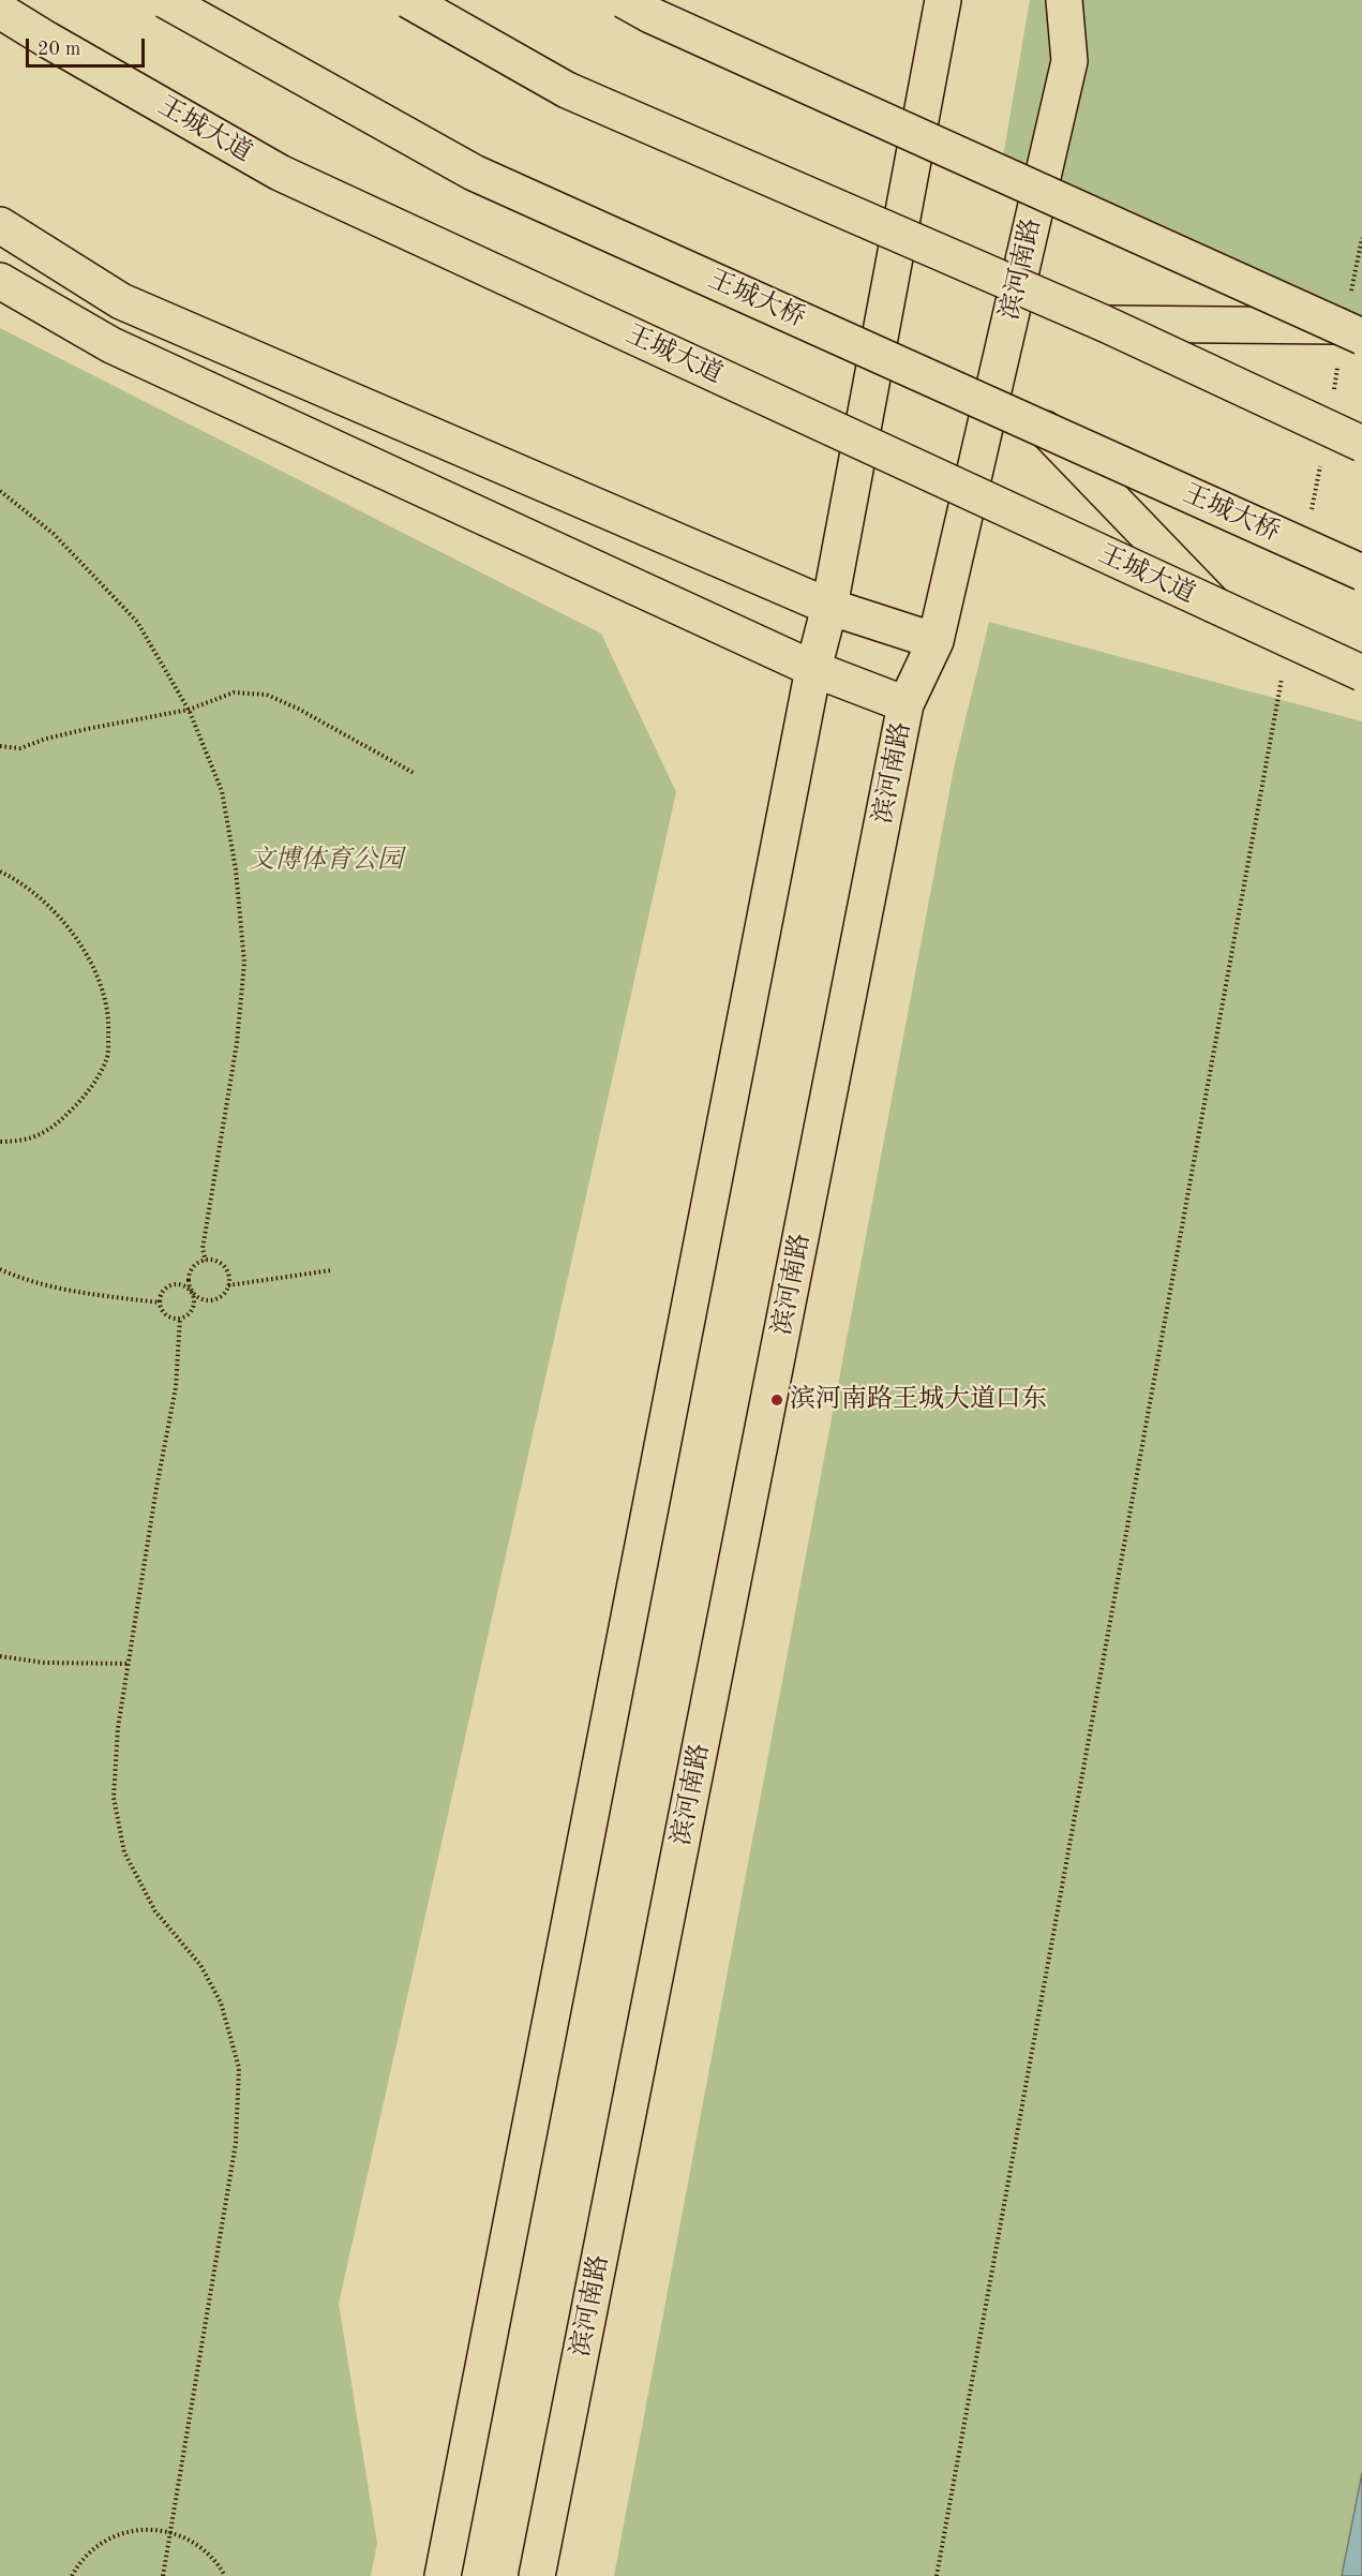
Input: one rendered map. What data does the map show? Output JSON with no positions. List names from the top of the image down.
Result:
{
  "streets": {
    "main road": ["王城大道", "滨河南路", "王城大桥"]
  },
  "parks": ["文博体育公园"],
  "places": ["滨河南路王城大道口东"],
  "scale_bar": "20 m"
}
